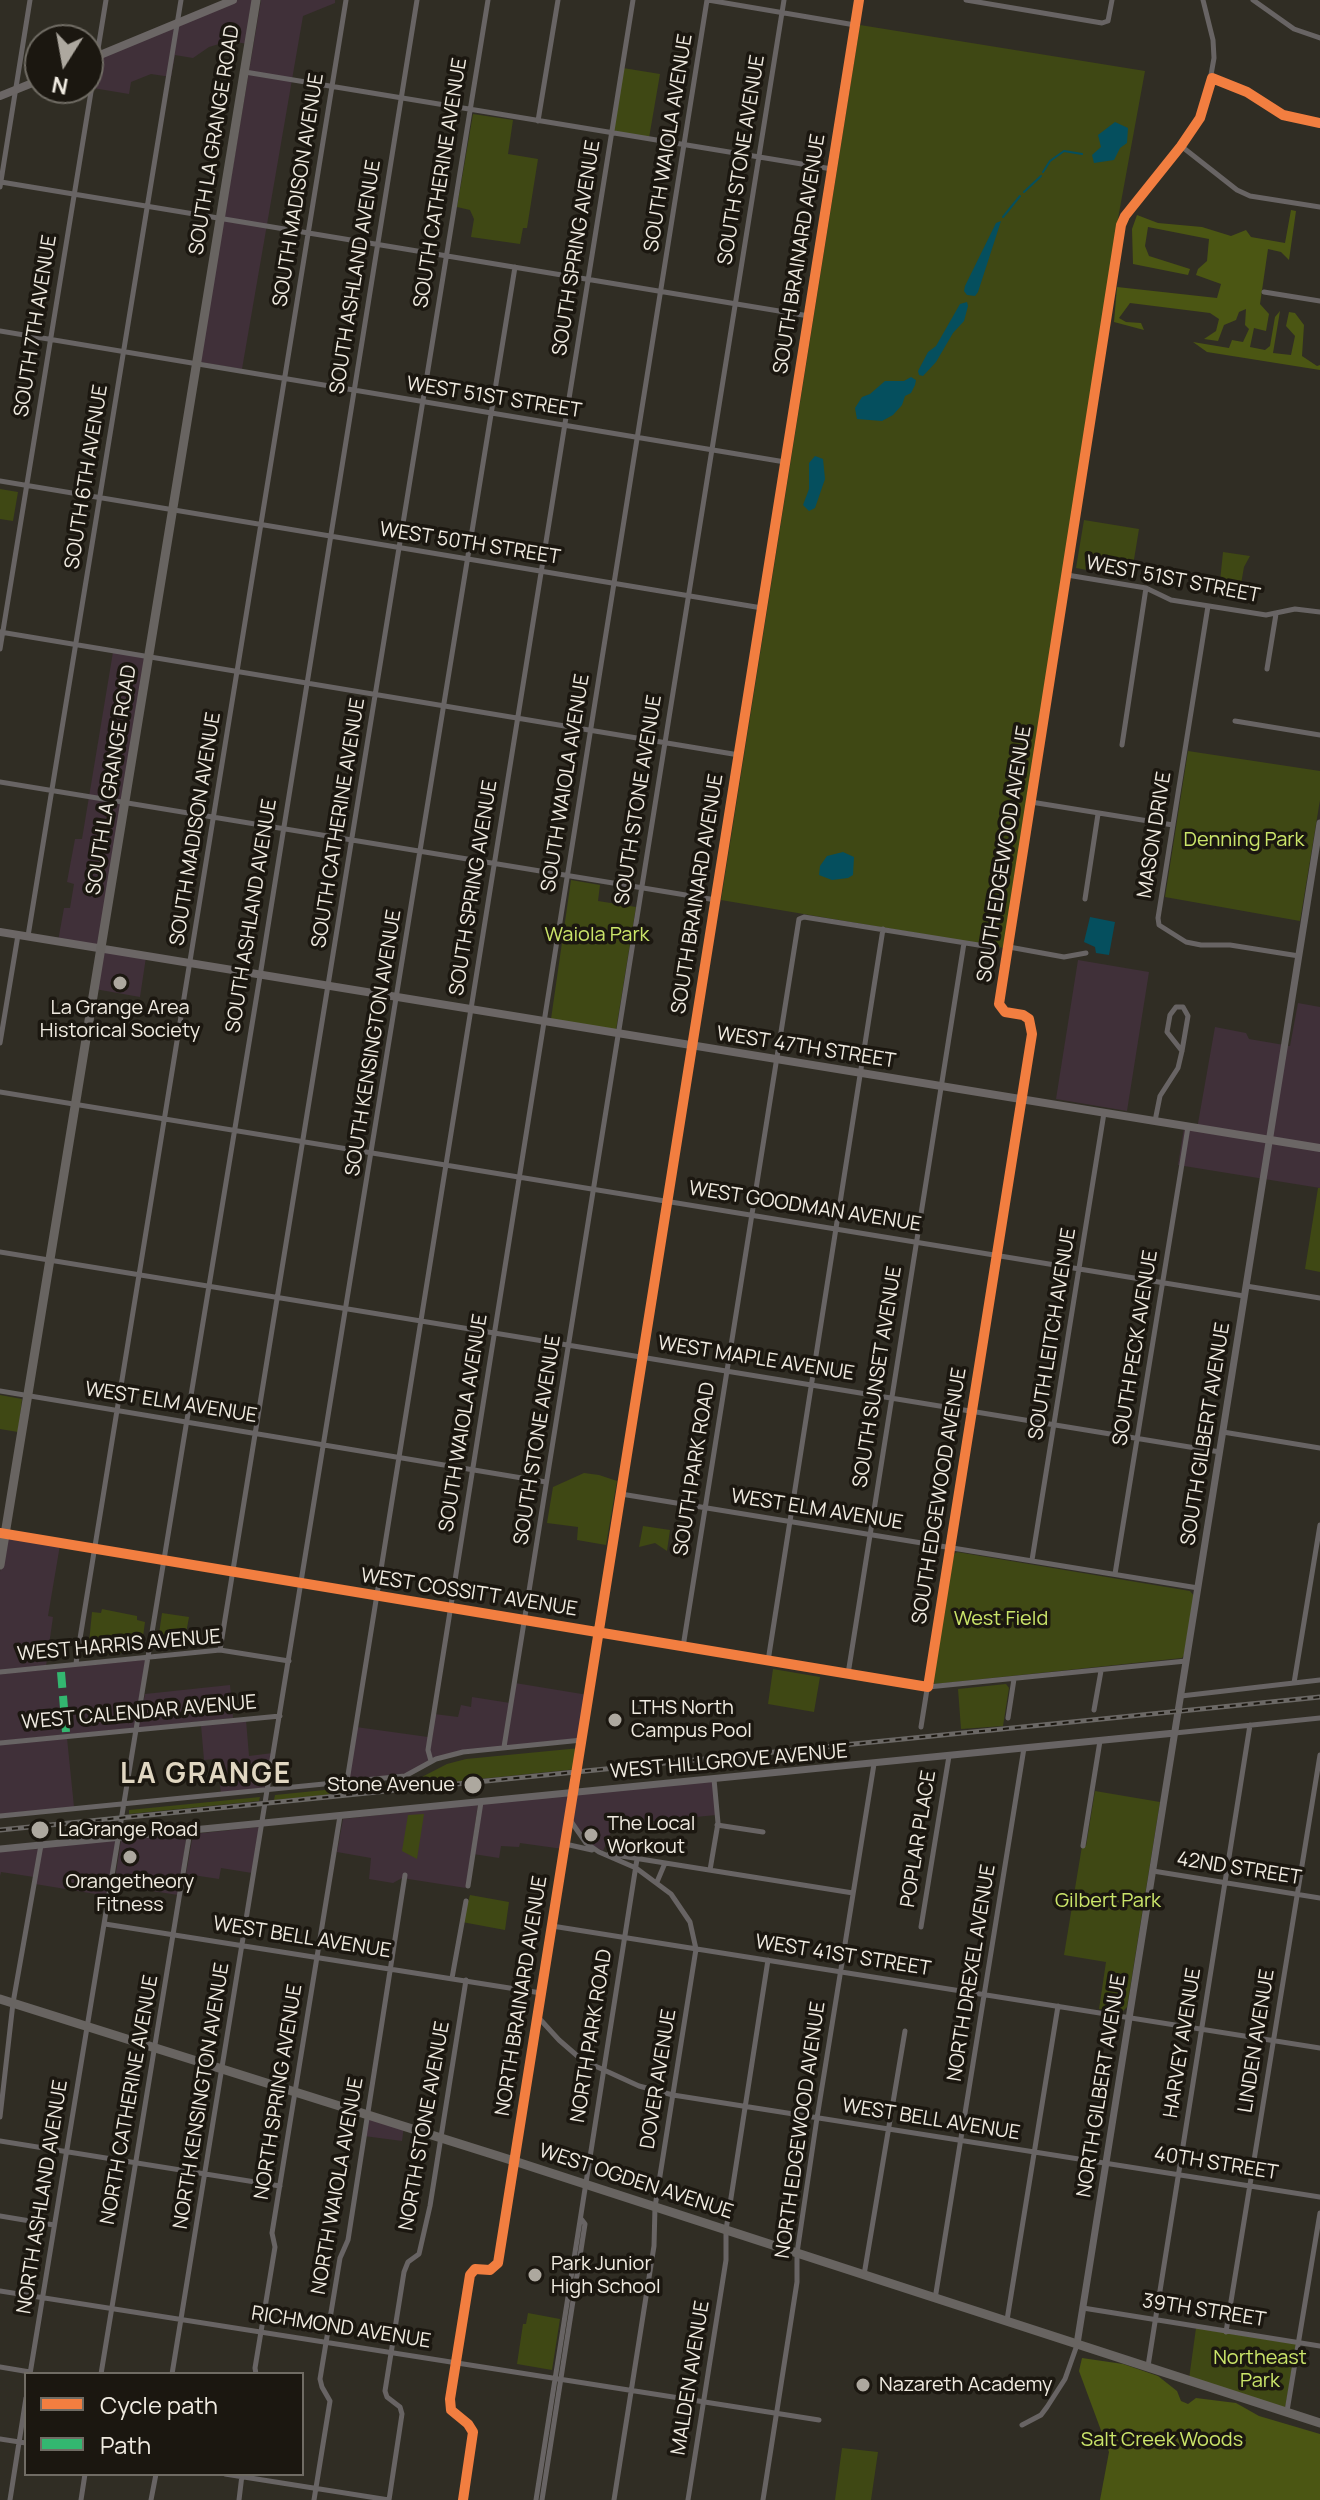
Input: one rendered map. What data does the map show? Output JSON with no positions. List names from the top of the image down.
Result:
{
  "streets": {
    "main road": ["SOUTH LA GRANGE ROAD", "WEST 47TH STREET", "WEST OGDEN AVENUE"],
    "street": [
      "SOUTH WAIOLA AVENUE",
      "SOUTH STONE AVENUE",
      "SOUTH CATHERINE AVENUE",
      "SOUTH MADISON AVENUE",
      "SOUTH SPRING AVENUE",
      "SOUTH BRAINARD AVENUE",
      "SOUTH ASHLAND AVENUE",
      "SOUTH 7TH AVENUE",
      "WEST 51ST STREET",
      "SOUTH 6TH AVENUE",
      "WEST 50TH STREET",
      "MASON DRIVE",
      "SOUTH EDGEWOOD AVENUE",
      "SOUTH KENSINGTON AVENUE",
      "WEST GOODMAN AVENUE",
      "SOUTH LEITCH AVENUE",
      "SOUTH PECK AVENUE",
      "WEST MAPLE AVENUE",
      "SOUTH SUNSET AVENUE",
      "WEST ELM AVENUE",
      "SOUTH GILBERT AVENUE",
      "SOUTH PARK ROAD",
      "WEST COSSITT AVENUE",
      "WEST HARRIS AVENUE",
      "WEST CALENDAR AVENUE",
      "WEST HILLGROVE AVENUE",
      "POPLAR PLACE",
      "42ND STREET",
      "WEST BELL AVENUE",
      "WEST 41ST STREET",
      "NORTH DREXEL AVENUE",
      "NORTH BRAINARD AVENUE",
      "NORTH PARK ROAD",
      "LINDEN AVENUE",
      "HARVEY AVENUE",
      "DOVER AVENUE",
      "NORTH GILBERT AVENUE",
      "NORTH SPRING AVENUE",
      "NORTH KENSINGTON AVENUE",
      "NORTH CATHERINE AVENUE",
      "NORTH STONE AVENUE",
      "NORTH EDGEWOOD AVENUE",
      "40TH STREET",
      "NORTH WAIOLA AVENUE",
      "NORTH ASHLAND AVENUE",
      "39TH STREET",
      "RICHMOND AVENUE",
      "MALDEN AVENUE"
    ]
  },
  "crossings": [
    ["SOUTH LA GRANGE ROAD", "WEST 51ST STREET"],
    ["SOUTH LA GRANGE ROAD", "WEST 50TH STREET"],
    ["SOUTH LA GRANGE ROAD", "WEST 47TH STREET"],
    ["SOUTH LA GRANGE ROAD", "WEST GOODMAN AVENUE"],
    ["SOUTH LA GRANGE ROAD", "WEST MAPLE AVENUE"],
    ["SOUTH LA GRANGE ROAD", "WEST ELM AVENUE"],
    ["SOUTH LA GRANGE ROAD", "WEST COSSITT AVENUE"],
    ["SOUTH WAIOLA AVENUE", "WEST 51ST STREET"],
    ["SOUTH WAIOLA AVENUE", "WEST 50TH STREET"],
    ["SOUTH WAIOLA AVENUE", "WEST 47TH STREET"],
    ["SOUTH WAIOLA AVENUE", "WEST GOODMAN AVENUE"],
    ["SOUTH WAIOLA AVENUE", "WEST MAPLE AVENUE"],
    ["SOUTH WAIOLA AVENUE", "WEST ELM AVENUE"],
    ["SOUTH WAIOLA AVENUE", "WEST COSSITT AVENUE"],
    ["SOUTH STONE AVENUE", "WEST 51ST STREET"],
    ["SOUTH STONE AVENUE", "WEST 50TH STREET"],
    ["SOUTH STONE AVENUE", "WEST 47TH STREET"],
    ["SOUTH STONE AVENUE", "WEST GOODMAN AVENUE"],
    ["SOUTH STONE AVENUE", "WEST MAPLE AVENUE"],
    ["SOUTH STONE AVENUE", "WEST ELM AVENUE"],
    ["SOUTH STONE AVENUE", "WEST COSSITT AVENUE"],
    ["SOUTH CATHERINE AVENUE", "WEST 51ST STREET"],
    ["SOUTH CATHERINE AVENUE", "WEST 50TH STREET"],
    ["SOUTH CATHERINE AVENUE", "WEST 47TH STREET"],
    ["SOUTH CATHERINE AVENUE", "WEST GOODMAN AVENUE"],
    ["SOUTH CATHERINE AVENUE", "WEST MAPLE AVENUE"],
    ["SOUTH CATHERINE AVENUE", "WEST ELM AVENUE"],
    ["SOUTH CATHERINE AVENUE", "WEST COSSITT AVENUE"],
    ["SOUTH CATHERINE AVENUE", "WEST HARRIS AVENUE"],
    ["SOUTH MADISON AVENUE", "WEST 51ST STREET"],
    ["SOUTH MADISON AVENUE", "WEST 50TH STREET"],
    ["SOUTH MADISON AVENUE", "WEST 47TH STREET"],
    ["SOUTH MADISON AVENUE", "WEST GOODMAN AVENUE"],
    ["SOUTH MADISON AVENUE", "WEST MAPLE AVENUE"],
    ["SOUTH MADISON AVENUE", "WEST ELM AVENUE"],
    ["SOUTH MADISON AVENUE", "WEST COSSITT AVENUE"],
    ["SOUTH MADISON AVENUE", "WEST HARRIS AVENUE"],
    ["SOUTH SPRING AVENUE", "WEST 51ST STREET"],
    ["SOUTH SPRING AVENUE", "WEST 50TH STREET"],
    ["SOUTH SPRING AVENUE", "WEST 47TH STREET"],
    ["SOUTH SPRING AVENUE", "WEST GOODMAN AVENUE"],
    ["SOUTH SPRING AVENUE", "WEST MAPLE AVENUE"],
    ["SOUTH SPRING AVENUE", "WEST ELM AVENUE"],
    ["SOUTH SPRING AVENUE", "WEST COSSITT AVENUE"],
    ["SOUTH BRAINARD AVENUE", "WEST 51ST STREET"],
    ["SOUTH BRAINARD AVENUE", "WEST 50TH STREET"],
    ["SOUTH BRAINARD AVENUE", "WEST 47TH STREET"],
    ["SOUTH BRAINARD AVENUE", "WEST GOODMAN AVENUE"],
    ["SOUTH BRAINARD AVENUE", "WEST MAPLE AVENUE"],
    ["SOUTH BRAINARD AVENUE", "WEST ELM AVENUE"],
    ["SOUTH BRAINARD AVENUE", "WEST COSSITT AVENUE"],
    ["SOUTH BRAINARD AVENUE", "WEST HILLGROVE AVENUE"],
    ["SOUTH BRAINARD AVENUE", "NORTH BRAINARD AVENUE"],
    ["SOUTH ASHLAND AVENUE", "WEST 51ST STREET"],
    ["SOUTH ASHLAND AVENUE", "WEST 50TH STREET"],
    ["SOUTH ASHLAND AVENUE", "WEST 47TH STREET"],
    ["SOUTH ASHLAND AVENUE", "WEST GOODMAN AVENUE"],
    ["SOUTH ASHLAND AVENUE", "WEST MAPLE AVENUE"],
    ["SOUTH ASHLAND AVENUE", "WEST ELM AVENUE"],
    ["SOUTH ASHLAND AVENUE", "WEST COSSITT AVENUE"],
    ["SOUTH ASHLAND AVENUE", "WEST HARRIS AVENUE"],
    ["SOUTH ASHLAND AVENUE", "WEST CALENDAR AVENUE"],
    ["SOUTH ASHLAND AVENUE", "WEST HILLGROVE AVENUE"],
    ["SOUTH ASHLAND AVENUE", "WEST BELL AVENUE"],
    ["SOUTH ASHLAND AVENUE", "NORTH ASHLAND AVENUE"],
    ["SOUTH 7TH AVENUE", "WEST 51ST STREET"],
    ["SOUTH 7TH AVENUE", "WEST 50TH STREET"],
    ["WEST 51ST STREET", "SOUTH 6TH AVENUE"],
    ["WEST 51ST STREET", "MASON DRIVE"],
    ["WEST 51ST STREET", "SOUTH EDGEWOOD AVENUE"],
    ["WEST 51ST STREET", "SOUTH KENSINGTON AVENUE"],
    ["SOUTH 6TH AVENUE", "WEST 50TH STREET"],
    ["SOUTH 6TH AVENUE", "WEST 47TH STREET"],
    ["WEST 50TH STREET", "SOUTH KENSINGTON AVENUE"],
    ["MASON DRIVE", "SOUTH GILBERT AVENUE"],
    ["SOUTH EDGEWOOD AVENUE", "WEST 47TH STREET"],
    ["SOUTH EDGEWOOD AVENUE", "WEST GOODMAN AVENUE"],
    ["SOUTH EDGEWOOD AVENUE", "WEST MAPLE AVENUE"],
    ["SOUTH EDGEWOOD AVENUE", "WEST ELM AVENUE"],
    ["SOUTH EDGEWOOD AVENUE", "WEST COSSITT AVENUE"],
    ["SOUTH KENSINGTON AVENUE", "WEST 47TH STREET"],
    ["SOUTH KENSINGTON AVENUE", "WEST GOODMAN AVENUE"],
    ["SOUTH KENSINGTON AVENUE", "WEST MAPLE AVENUE"],
    ["SOUTH KENSINGTON AVENUE", "WEST ELM AVENUE"],
    ["SOUTH KENSINGTON AVENUE", "WEST COSSITT AVENUE"],
    ["SOUTH KENSINGTON AVENUE", "WEST HARRIS AVENUE"],
    ["SOUTH KENSINGTON AVENUE", "WEST CALENDAR AVENUE"],
    ["SOUTH KENSINGTON AVENUE", "WEST HILLGROVE AVENUE"],
    ["SOUTH KENSINGTON AVENUE", "NORTH KENSINGTON AVENUE"],
    ["WEST 47TH STREET", "SOUTH LEITCH AVENUE"],
    ["WEST 47TH STREET", "SOUTH PECK AVENUE"],
    ["WEST 47TH STREET", "SOUTH SUNSET AVENUE"],
    ["WEST 47TH STREET", "SOUTH GILBERT AVENUE"],
    ["WEST 47TH STREET", "SOUTH PARK ROAD"],
    ["WEST GOODMAN AVENUE", "SOUTH LEITCH AVENUE"],
    ["WEST GOODMAN AVENUE", "SOUTH PECK AVENUE"],
    ["WEST GOODMAN AVENUE", "SOUTH SUNSET AVENUE"],
    ["WEST GOODMAN AVENUE", "SOUTH GILBERT AVENUE"],
    ["WEST GOODMAN AVENUE", "SOUTH PARK ROAD"],
    ["SOUTH LEITCH AVENUE", "WEST MAPLE AVENUE"],
    ["SOUTH LEITCH AVENUE", "WEST ELM AVENUE"],
    ["SOUTH PECK AVENUE", "WEST MAPLE AVENUE"],
    ["SOUTH PECK AVENUE", "WEST ELM AVENUE"],
    ["WEST MAPLE AVENUE", "SOUTH SUNSET AVENUE"],
    ["WEST MAPLE AVENUE", "SOUTH GILBERT AVENUE"],
    ["WEST MAPLE AVENUE", "SOUTH PARK ROAD"],
    ["SOUTH SUNSET AVENUE", "WEST ELM AVENUE"],
    ["SOUTH SUNSET AVENUE", "WEST COSSITT AVENUE"],
    ["WEST ELM AVENUE", "SOUTH GILBERT AVENUE"],
    ["WEST ELM AVENUE", "SOUTH PARK ROAD"],
    ["SOUTH GILBERT AVENUE", "WEST COSSITT AVENUE"],
    ["SOUTH GILBERT AVENUE", "WEST HILLGROVE AVENUE"],
    ["SOUTH GILBERT AVENUE", "NORTH GILBERT AVENUE"],
    ["SOUTH PARK ROAD", "WEST COSSITT AVENUE"],
    ["WEST HILLGROVE AVENUE", "POPLAR PLACE"],
    ["WEST HILLGROVE AVENUE", "NORTH DREXEL AVENUE"],
    ["WEST HILLGROVE AVENUE", "NORTH BRAINARD AVENUE"],
    ["WEST HILLGROVE AVENUE", "NORTH GILBERT AVENUE"],
    ["WEST HILLGROVE AVENUE", "NORTH SPRING AVENUE"],
    ["WEST HILLGROVE AVENUE", "NORTH KENSINGTON AVENUE"],
    ["WEST HILLGROVE AVENUE", "NORTH CATHERINE AVENUE"],
    ["WEST HILLGROVE AVENUE", "NORTH EDGEWOOD AVENUE"],
    ["42ND STREET", "LINDEN AVENUE"],
    ["42ND STREET", "HARVEY AVENUE"],
    ["42ND STREET", "NORTH GILBERT AVENUE"],
    ["WEST BELL AVENUE", "NORTH DREXEL AVENUE"],
    ["WEST BELL AVENUE", "NORTH BRAINARD AVENUE"],
    ["WEST BELL AVENUE", "NORTH PARK ROAD"],
    ["WEST BELL AVENUE", "DOVER AVENUE"],
    ["WEST BELL AVENUE", "NORTH GILBERT AVENUE"],
    ["WEST BELL AVENUE", "NORTH SPRING AVENUE"],
    ["WEST BELL AVENUE", "NORTH KENSINGTON AVENUE"],
    ["WEST BELL AVENUE", "NORTH CATHERINE AVENUE"],
    ["WEST BELL AVENUE", "NORTH STONE AVENUE"],
    ["WEST BELL AVENUE", "NORTH EDGEWOOD AVENUE"],
    ["WEST BELL AVENUE", "40TH STREET"],
    ["WEST BELL AVENUE", "NORTH WAIOLA AVENUE"],
    ["WEST BELL AVENUE", "NORTH ASHLAND AVENUE"],
    ["WEST BELL AVENUE", "MALDEN AVENUE"],
    ["WEST 41ST STREET", "NORTH DREXEL AVENUE"],
    ["WEST 41ST STREET", "NORTH BRAINARD AVENUE"],
    ["WEST 41ST STREET", "NORTH PARK ROAD"],
    ["WEST 41ST STREET", "LINDEN AVENUE"],
    ["WEST 41ST STREET", "HARVEY AVENUE"],
    ["WEST 41ST STREET", "DOVER AVENUE"],
    ["WEST 41ST STREET", "NORTH GILBERT AVENUE"],
    ["WEST 41ST STREET", "NORTH EDGEWOOD AVENUE"],
    ["WEST 41ST STREET", "MALDEN AVENUE"],
    ["NORTH DREXEL AVENUE", "WEST OGDEN AVENUE"],
    ["NORTH BRAINARD AVENUE", "WEST OGDEN AVENUE"],
    ["NORTH BRAINARD AVENUE", "RICHMOND AVENUE"],
    ["NORTH PARK ROAD", "DOVER AVENUE"],
    ["NORTH PARK ROAD", "WEST OGDEN AVENUE"],
    ["NORTH PARK ROAD", "RICHMOND AVENUE"],
    ["LINDEN AVENUE", "40TH STREET"],
    ["LINDEN AVENUE", "39TH STREET"],
    ["HARVEY AVENUE", "40TH STREET"],
    ["HARVEY AVENUE", "WEST OGDEN AVENUE"],
    ["HARVEY AVENUE", "39TH STREET"],
    ["DOVER AVENUE", "WEST OGDEN AVENUE"],
    ["DOVER AVENUE", "RICHMOND AVENUE"],
    ["NORTH GILBERT AVENUE", "40TH STREET"],
    ["NORTH GILBERT AVENUE", "WEST OGDEN AVENUE"],
    ["NORTH GILBERT AVENUE", "39TH STREET"],
    ["NORTH SPRING AVENUE", "WEST OGDEN AVENUE"],
    ["NORTH SPRING AVENUE", "RICHMOND AVENUE"],
    ["NORTH KENSINGTON AVENUE", "WEST OGDEN AVENUE"],
    ["NORTH KENSINGTON AVENUE", "RICHMOND AVENUE"],
    ["NORTH CATHERINE AVENUE", "WEST OGDEN AVENUE"],
    ["NORTH CATHERINE AVENUE", "RICHMOND AVENUE"],
    ["NORTH STONE AVENUE", "WEST OGDEN AVENUE"],
    ["NORTH STONE AVENUE", "RICHMOND AVENUE"],
    ["NORTH EDGEWOOD AVENUE", "WEST OGDEN AVENUE"],
    ["NORTH EDGEWOOD AVENUE", "RICHMOND AVENUE"],
    ["WEST OGDEN AVENUE", "NORTH WAIOLA AVENUE"],
    ["WEST OGDEN AVENUE", "NORTH ASHLAND AVENUE"],
    ["WEST OGDEN AVENUE", "MALDEN AVENUE"],
    ["NORTH WAIOLA AVENUE", "RICHMOND AVENUE"],
    ["NORTH ASHLAND AVENUE", "RICHMOND AVENUE"],
    ["RICHMOND AVENUE", "MALDEN AVENUE"]
  ],
  "districts": ["LA GRANGE"],
  "parks": [
    "Denning Park",
    "Waiola Park",
    "West Field",
    "Gilbert Park",
    "Northeast Park",
    "Salt Creek Woods"
  ],
  "places": [
    "La Grange Area Historical Society",
    "LTHS North Campus Pool",
    "Stone Avenue",
    "LaGrange Road",
    "The Local Workout",
    "Orangetheory Fitness",
    "Park Junior High School",
    "Nazareth Academy"
  ],
  "legend": ["Cycle path", "Path"],
  "north": "bottom"
}
